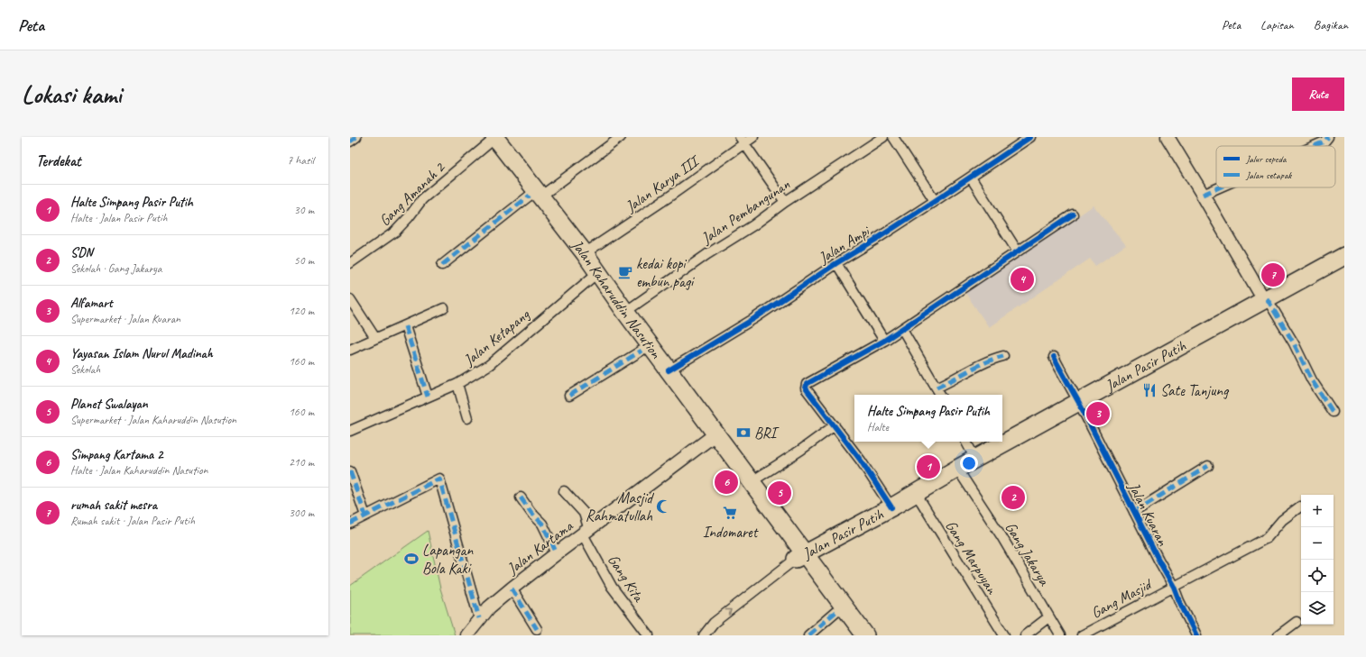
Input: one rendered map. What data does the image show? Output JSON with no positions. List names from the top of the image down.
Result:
{
  "streets": {
    "highway": ["Jalan Kaharuddin Nasution", "Jalan Pasir Putih"],
    "main road": ["Jalan Kartama"],
    "street": [
      "Jalan Karya III",
      "Gang Amanah 2",
      "Jalan Pembangunan",
      "Jalan Ampi",
      "Jalan Ketapang",
      "Jalan Kuaran",
      "Gang Jakarya",
      "Gang Marpuyan",
      "Gang Kita",
      "Gang Masjid"
    ]
  },
  "crossings": [
    ["Jalan Karya III", "Jalan Kaharuddin Nasution"],
    ["Gang Amanah 2", "Jalan Kaharuddin Nasution"],
    ["Jalan Pembangunan", "Jalan Kaharuddin Nasution"],
    ["Jalan Ampi", "Jalan Kaharuddin Nasution"],
    ["Jalan Kaharuddin Nasution", "Jalan Ketapang"],
    ["Jalan Kaharuddin Nasution", "Jalan Pasir Putih"],
    ["Jalan Kaharuddin Nasution", "Jalan Kartama"],
    ["Jalan Pasir Putih", "Jalan Kuaran"],
    ["Jalan Pasir Putih", "Gang Jakarya"],
    ["Jalan Pasir Putih", "Gang Marpuyan"],
    ["Jalan Kuaran", "Gang Masjid"],
    ["Jalan Kartama", "Gang Kita"]
  ],
  "places": {
    "cafe": ["kedai kopi embun pagi"],
    "restaurant": ["Sate Tanjung"],
    "bank": ["BRI"],
    "mosque": ["Masjid Rahmatullah"],
    "supermarket": ["Indomaret"],
    "sports": ["Lapangan Bola Kaki"]
  },
  "legend": ["Jalur sepeda", "Jalan setapak"],
  "page": {
    "header": "Peta",
    "nav": ["Peta", "Lapisan", "Bagikan"],
    "buttons": "Rute",
    "title": "Lokasi kami",
    "heading": ["Terdekat", "7 hasil"],
    "list": [
      {
        "mark": "1",
        "name": "Halte Simpang Pasir Putih",
        "note": "Halte · Jalan Pasir Putih",
        "value": "30 m"
      },
      {
        "mark": "2",
        "name": "SDN",
        "note": "Sekolah · Gang Jakarya",
        "value": "50 m"
      },
      {
        "mark": "3",
        "name": "Alfamart",
        "note": "Supermarket · Jalan Kuaran",
        "value": "120 m"
      },
      {
        "mark": "4",
        "name": "Yayasan Islam Nurul Madinah",
        "note": "Sekolah",
        "value": "160 m"
      },
      {
        "mark": "5",
        "name": "Planet Swalayan",
        "note": "Supermarket · Jalan Kaharuddin Nasution",
        "value": "160 m"
      },
      {
        "mark": "6",
        "name": "Simpang Kartama 2",
        "note": "Halte · Jalan Kaharuddin Nasution",
        "value": "210 m"
      },
      {
        "mark": "7",
        "name": "rumah sakit mesra",
        "note": "Rumah sakit · Jalan Pasir Putih",
        "value": "300 m"
      }
    ],
    "pins": [
      "7",
      "4",
      "3",
      "1",
      "6",
      "5",
      "2"
    ],
    "popup": ["Halte Simpang Pasir Putih", "Halte"],
    "map_buttons": ["+", "−"]
  }
}
